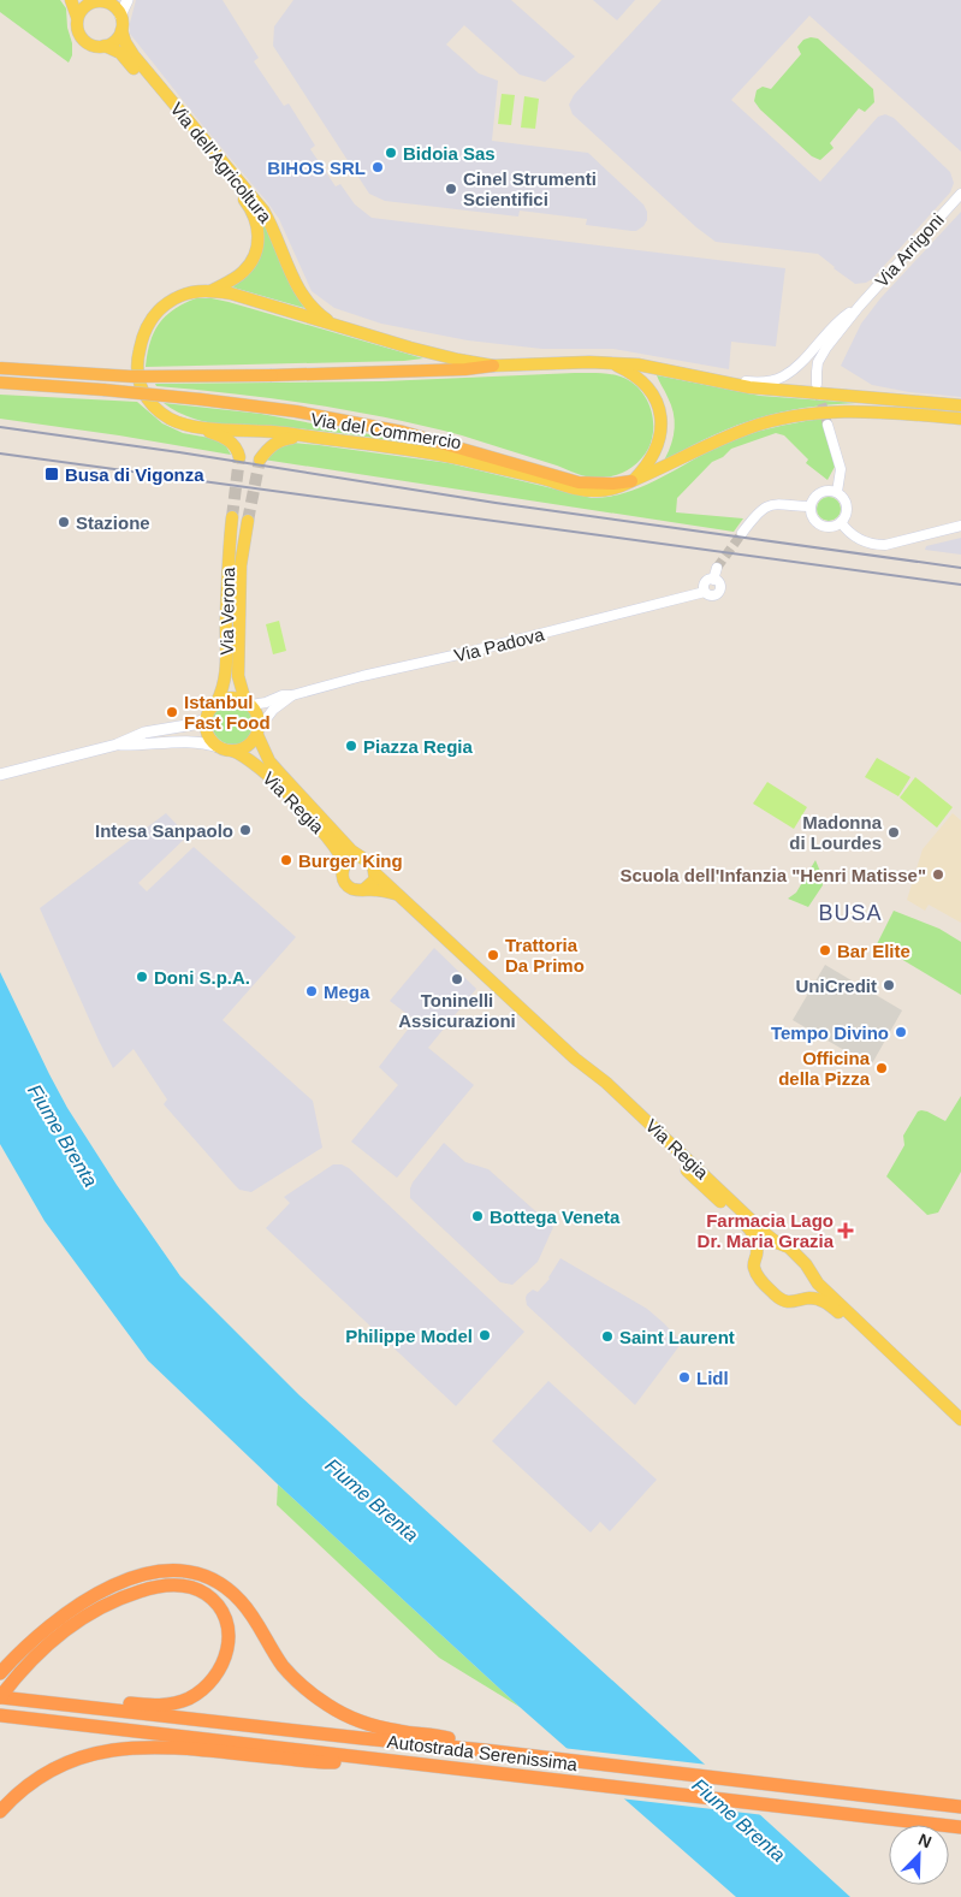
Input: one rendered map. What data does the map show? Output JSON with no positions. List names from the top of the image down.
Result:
{
  "streets": {
    "highway": ["Via del Commercio", "Autostrada Serenissima"],
    "main road": [
      "Via dell'Agricoltura",
      "Via Verona",
      "Via Padova",
      "Via Regia"
    ],
    "street": ["Via Arrigoni"]
  },
  "crossings": [
    ["Via dell'Agricoltura", "Via del Commercio"],
    ["Via Arrigoni", "Via del Commercio"],
    ["Via Verona", "Via Padova"],
    ["Via Verona", "Via Regia"],
    ["Via Padova", "Via Regia"]
  ],
  "districts": ["BUSA"],
  "water": ["Fiume Brenta"],
  "places": {
    "other": [
      "Bidoia Sas",
      "BIHOS SRL",
      "Cinel Strumenti Scientifici",
      "Stazione",
      "Istanbul Fast Food",
      "Piazza Regia",
      "Intesa Sanpaolo",
      "Madonna di Lourdes",
      "Burger King",
      "Scuola dell'Infanzia \"Henri Matisse\"",
      "Bar Elite",
      "Trattoria Da Primo",
      "Doni S.p.A.",
      "Toninelli Assicurazioni",
      "UniCredit",
      "Mega",
      "Tempo Divino",
      "Officina della Pizza",
      "Bottega Veneta",
      "Philippe Model",
      "Saint Laurent",
      "Lidl"
    ],
    "transit": ["Busa di Vigonza"],
    "health": ["Farmacia Lago Dr. Maria Grazia"]
  },
  "north": "top right"
}
